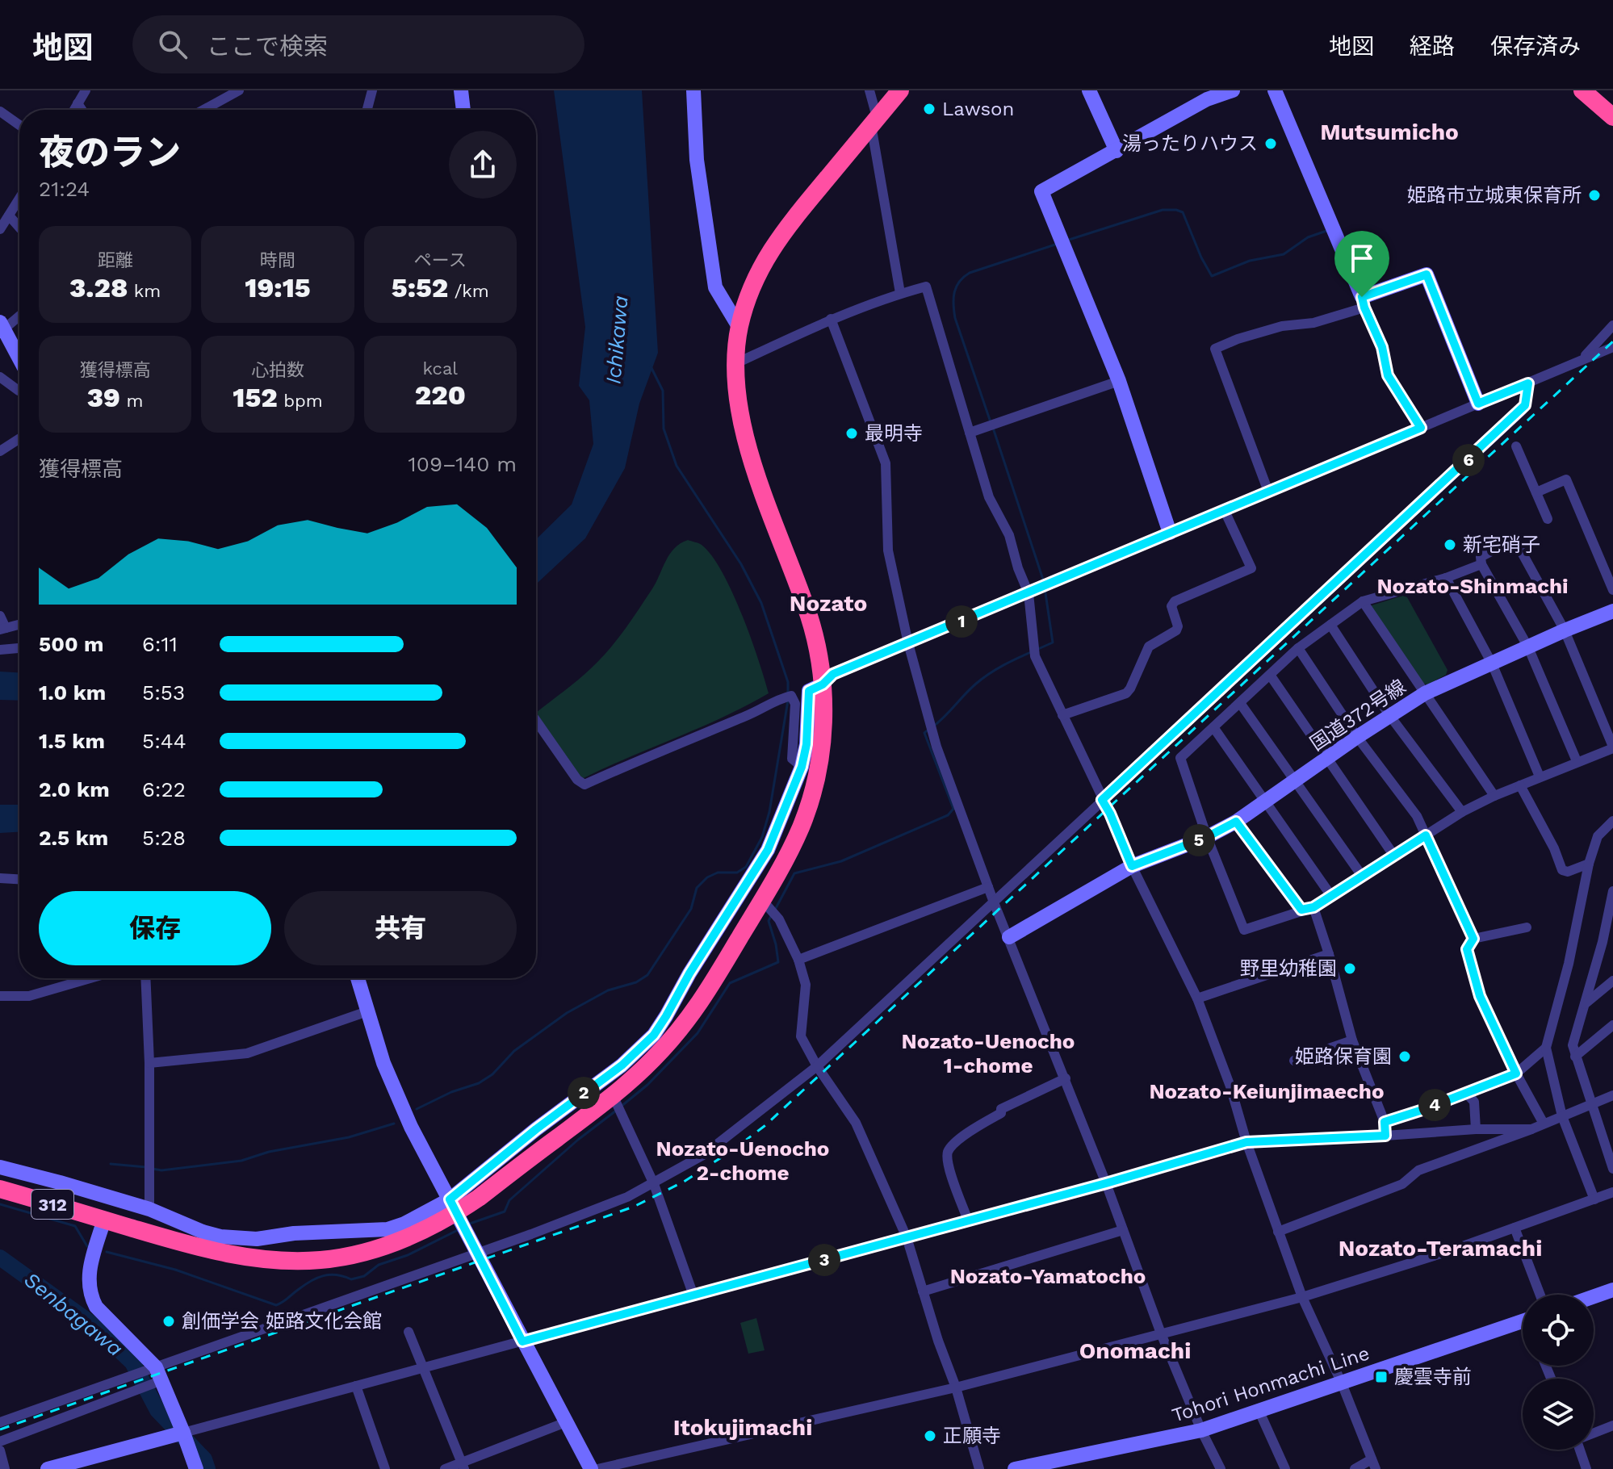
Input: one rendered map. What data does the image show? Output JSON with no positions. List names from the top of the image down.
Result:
{
  "streets": {
    "highway": ["312"],
    "street": ["国道372号線", "Tohori Honmachi Line"]
  },
  "districts": [
    "Mutsumicho",
    "Nozato-Shinmachi",
    "Nozato",
    "Nozato-Uenocho 1-chome",
    "Nozato-Keiunjimaecho",
    "Nozato-Uenocho 2-chome",
    "Nozato-Teramachi",
    "Nozato-Yamatocho",
    "Onomachi",
    "Itokujimachi"
  ],
  "water": ["Ichikawa", "Senbagawa"],
  "places": {
    "other": [
      "Lawson",
      "湯ったりハウス",
      "姫路市立城東保育所",
      "最明寺",
      "新宅硝子",
      "野里幼稚園",
      "姫路保育園",
      "創価学会 姫路文化会館",
      "正願寺"
    ],
    "transit": ["慶雲寺前"]
  },
  "page": {
    "header": "地図",
    "search": "ここで検索",
    "nav": ["地図", "経路", "保存済み"],
    "heading": ["夜のラン", "21:24"],
    "stats": [
      ["距離", "3.28 km"],
      ["時間", "19:15"],
      ["ペース", "5:52 /km"],
      ["獲得標高", "39 m"],
      ["心拍数", "152 bpm"],
      ["kcal", "220"]
    ],
    "chart": ["獲得標高", "109–140 m"],
    "pins": [
      "6",
      "1",
      "5",
      "2",
      "4",
      "3"
    ],
    "list": [
      {
        "name": "500 m",
        "note": "6:11"
      },
      {
        "name": "1.0 km",
        "note": "5:53"
      },
      {
        "name": "1.5 km",
        "note": "5:44"
      },
      {
        "name": "2.0 km",
        "note": "6:22"
      },
      {
        "name": "2.5 km",
        "note": "5:28"
      }
    ],
    "buttons": ["保存", "共有"]
  }
}
